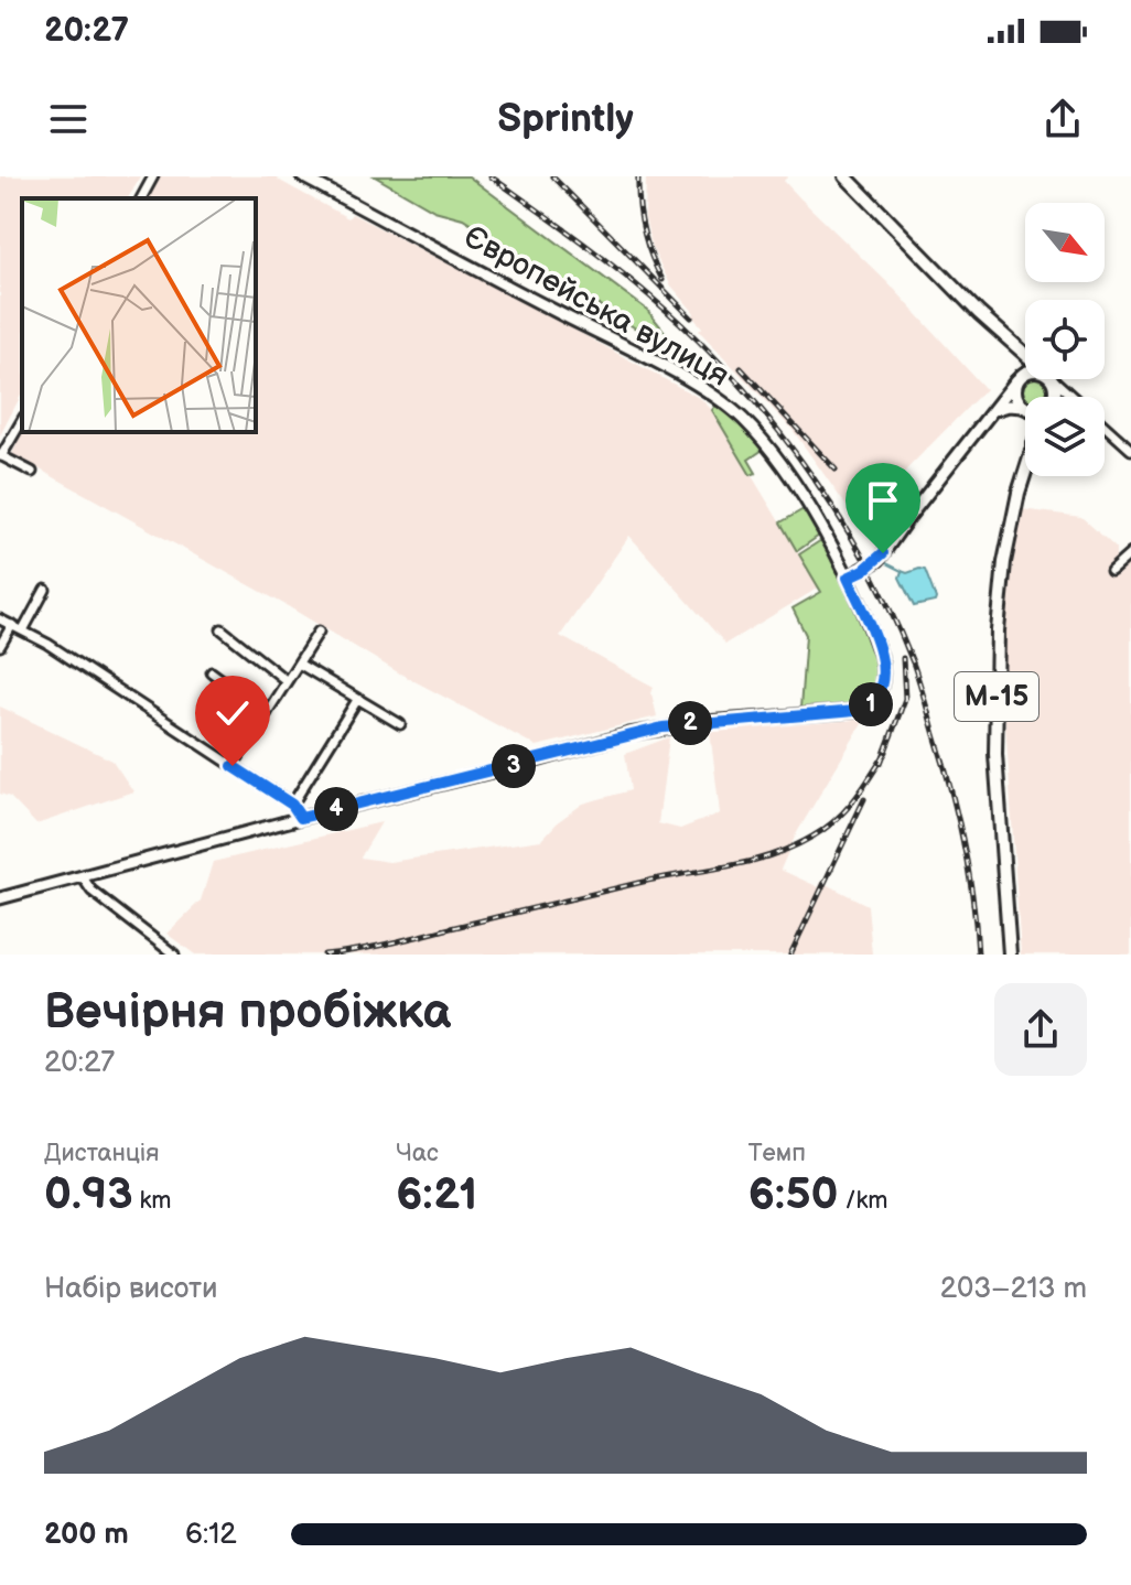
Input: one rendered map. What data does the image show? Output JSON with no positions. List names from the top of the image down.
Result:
{
  "streets": {
    "highway": ["М-15"],
    "main road": ["Європейська вулиця"]
  },
  "north": "bottom right",
  "page": {
    "status": "20:27",
    "header": "Sprintly",
    "pins": [
      "1",
      "2",
      "3",
      "4"
    ],
    "heading": ["Вечірня пробіжка", "20:27"],
    "stats": [
      ["Дистанція", "0.93 km"],
      ["Час", "6:21"],
      ["Темп", "6:50 /km"]
    ],
    "chart": ["Набір висоти", "203–213 m"],
    "list": [
      {
        "name": "200 m",
        "note": "6:12"
      }
    ]
  }
}
